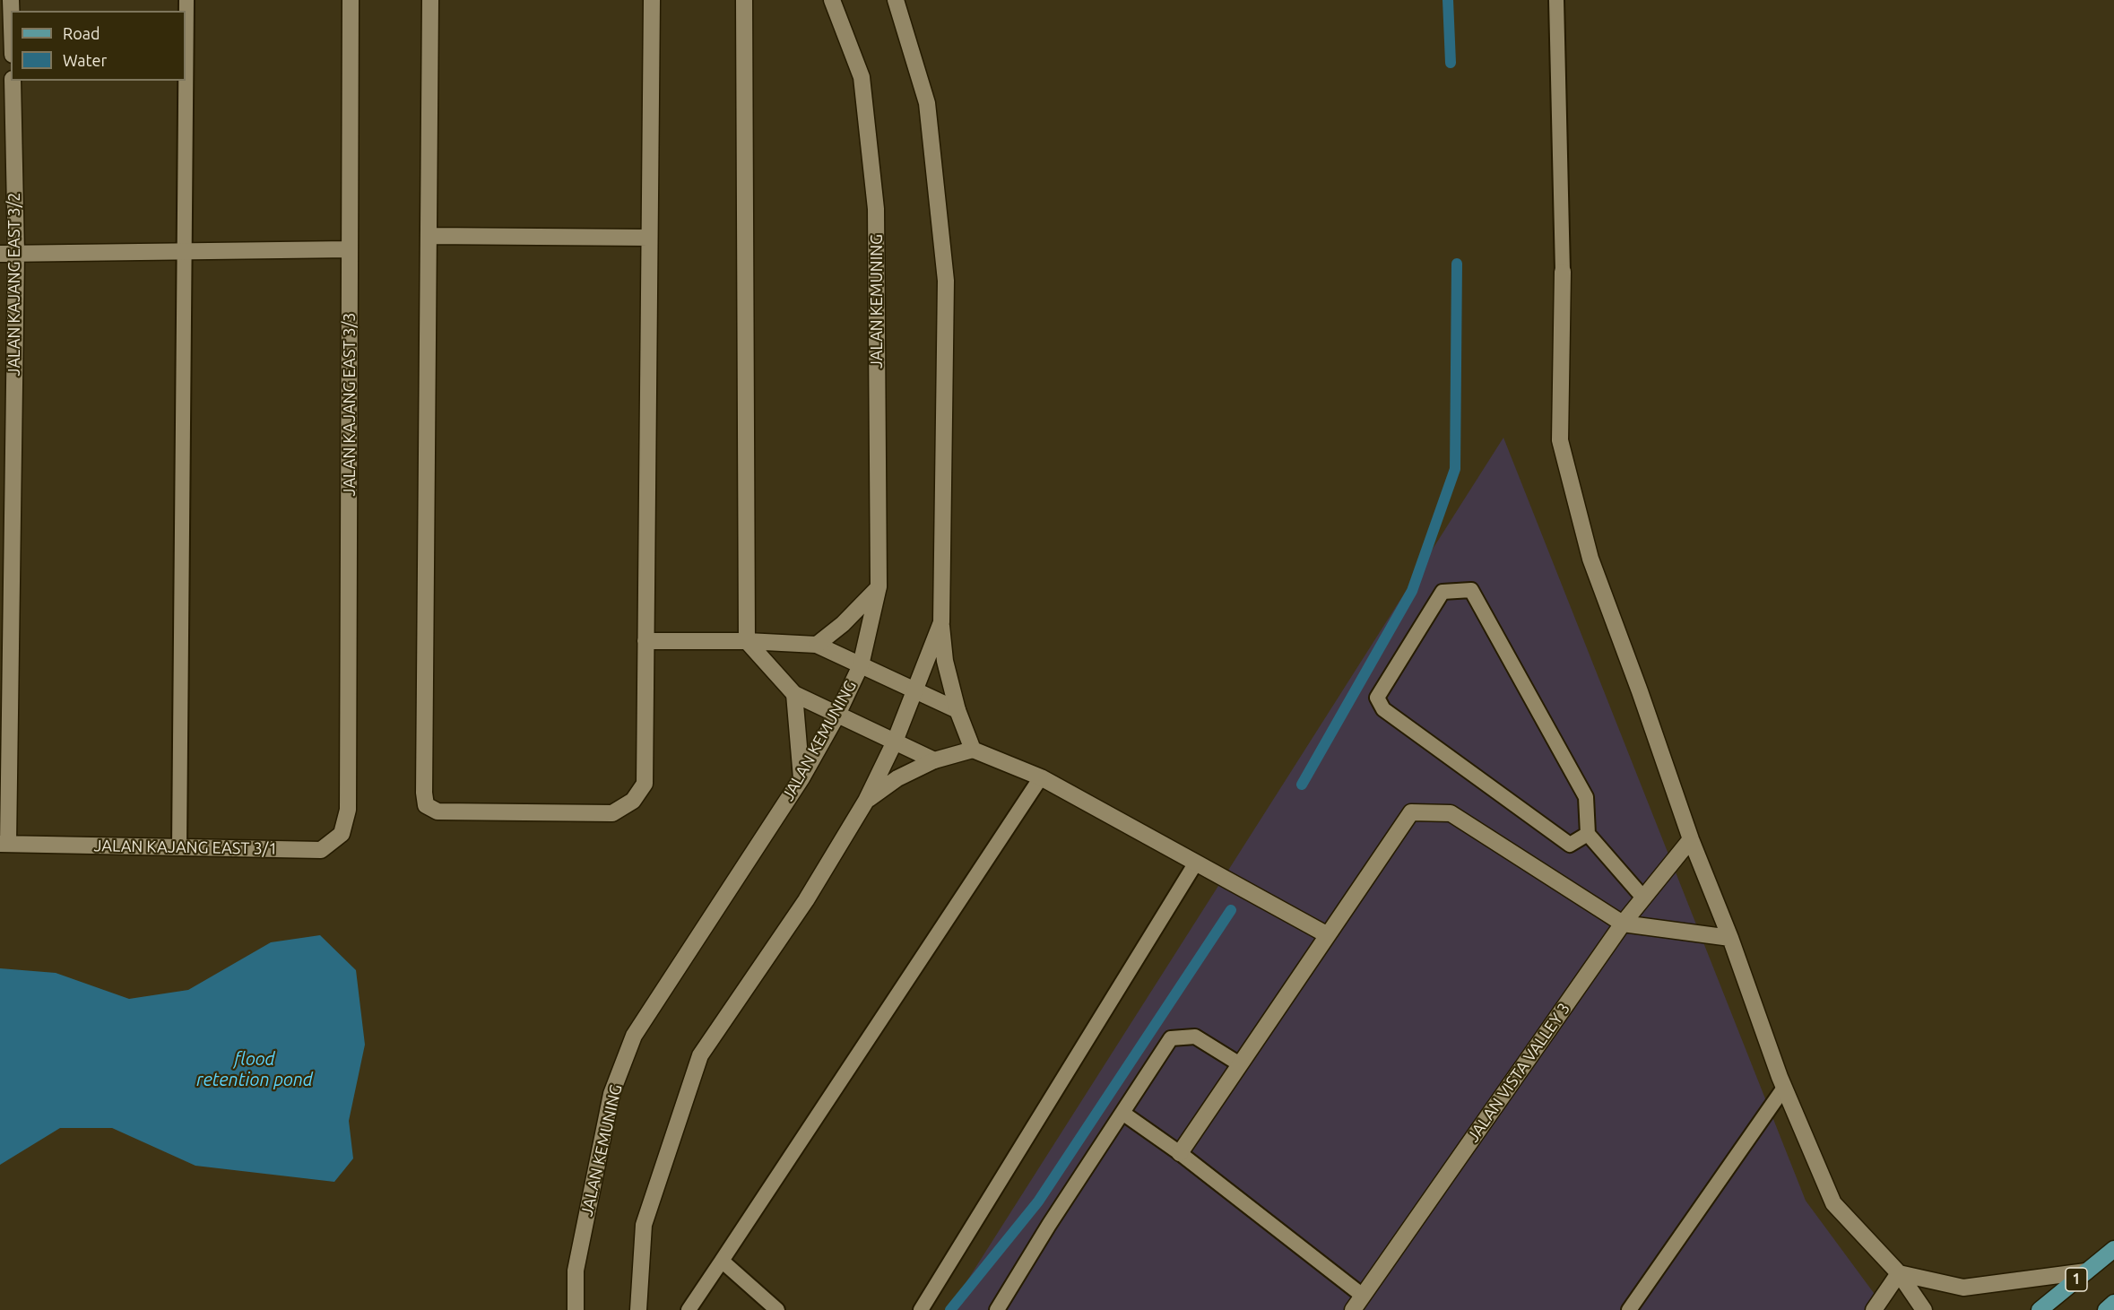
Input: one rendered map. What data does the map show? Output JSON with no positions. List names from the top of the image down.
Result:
{
  "streets": {
    "main road": ["1"],
    "street": [
      "JALAN KAJANG EAST 3/2",
      "JALAN KEMUNING",
      "JALAN KAJANG EAST 3/3",
      "JALAN KAJANG EAST 3/1",
      "JALAN VISTA VALLEY 3"
    ]
  },
  "crossings": [
    ["JALAN KAJANG EAST 3/2", "JALAN KAJANG EAST 3/1"],
    ["JALAN KAJANG EAST 3/3", "JALAN KAJANG EAST 3/1"]
  ],
  "water": ["flood retention pond"],
  "legend": ["Road", "Water"]
}
